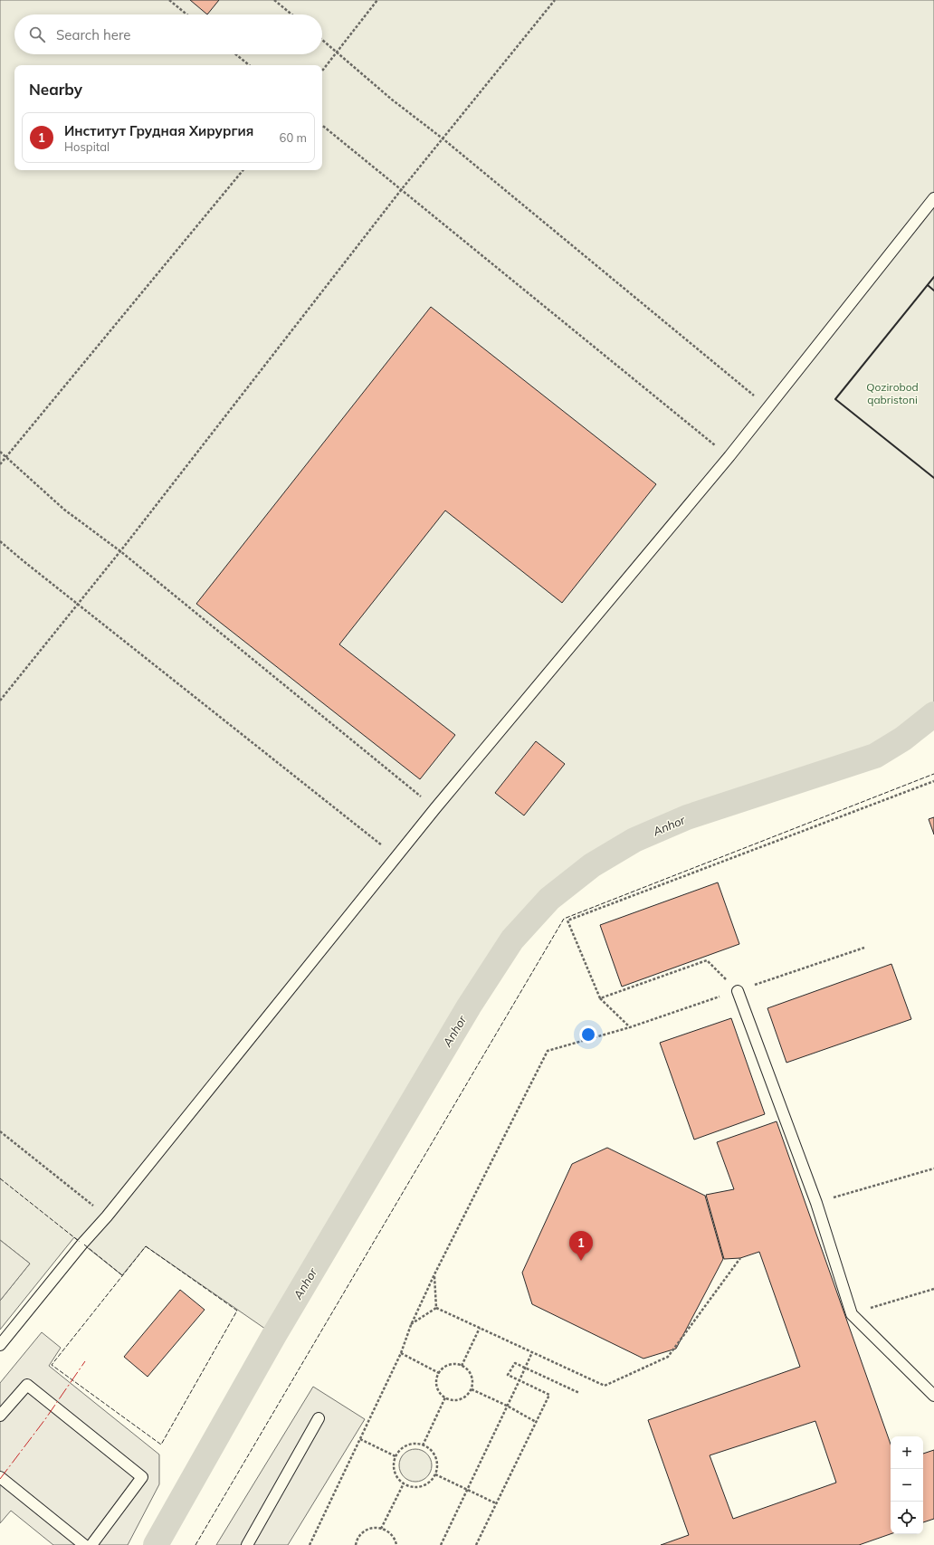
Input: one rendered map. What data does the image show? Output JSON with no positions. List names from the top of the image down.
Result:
{
  "water": ["Anhor"],
  "parks": ["Qozirobod qabristoni"],
  "page": {
    "search": "Search here",
    "heading": "Nearby",
    "list": [
      {
        "mark": "1",
        "name": "Институт Грудная Хирургия",
        "note": "Hospital",
        "value": "60 m"
      }
    ],
    "pins": "1",
    "map_buttons": ["+", "−"]
  }
}
